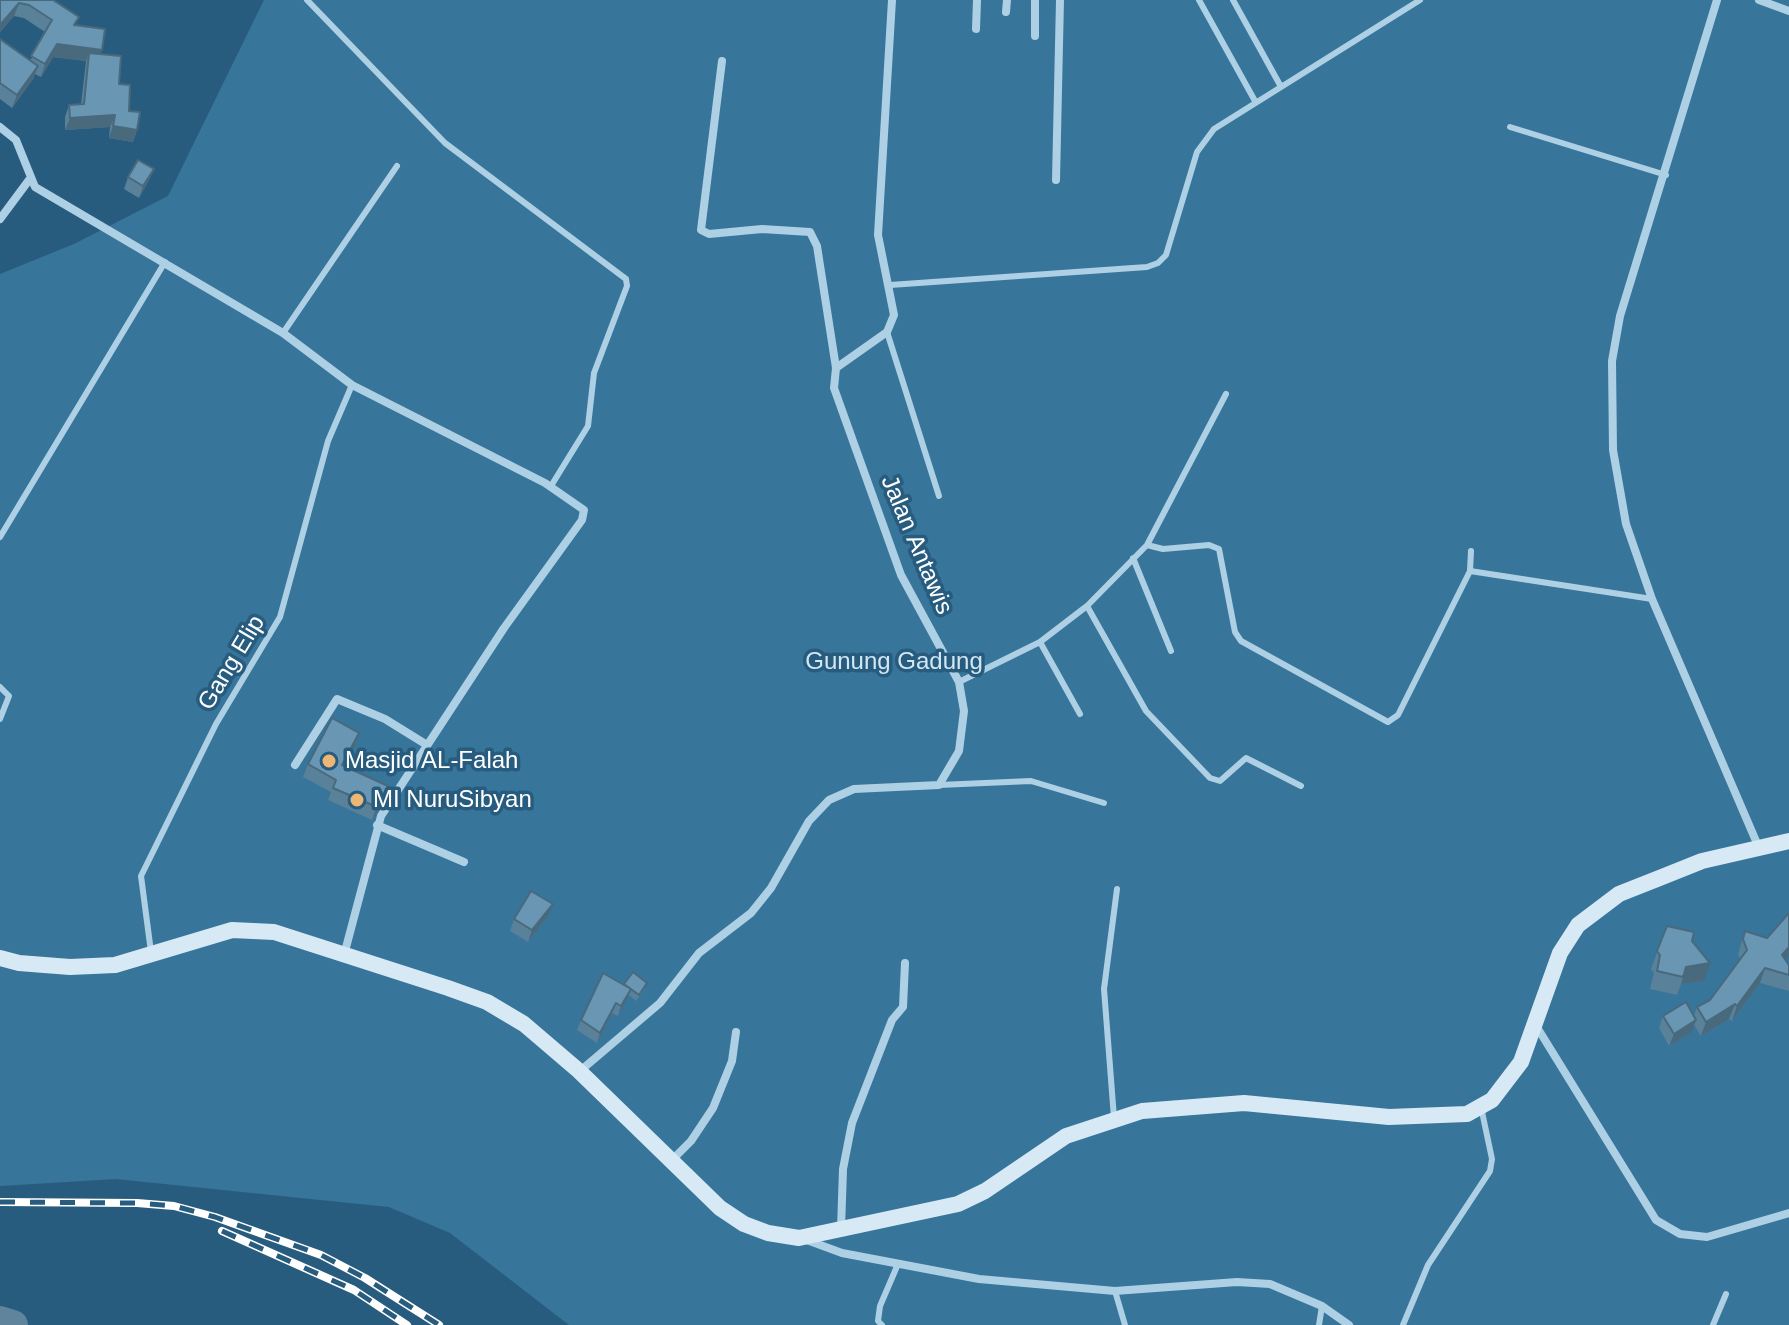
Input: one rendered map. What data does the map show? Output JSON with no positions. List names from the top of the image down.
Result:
{
  "streets": {
    "street": ["Jalan Antawis"],
    "lane": ["Gang Elip"]
  },
  "parks": ["Gunung Gadung"],
  "places": ["Masjid AL-Falah", "MI NuruSibyan"]
}
